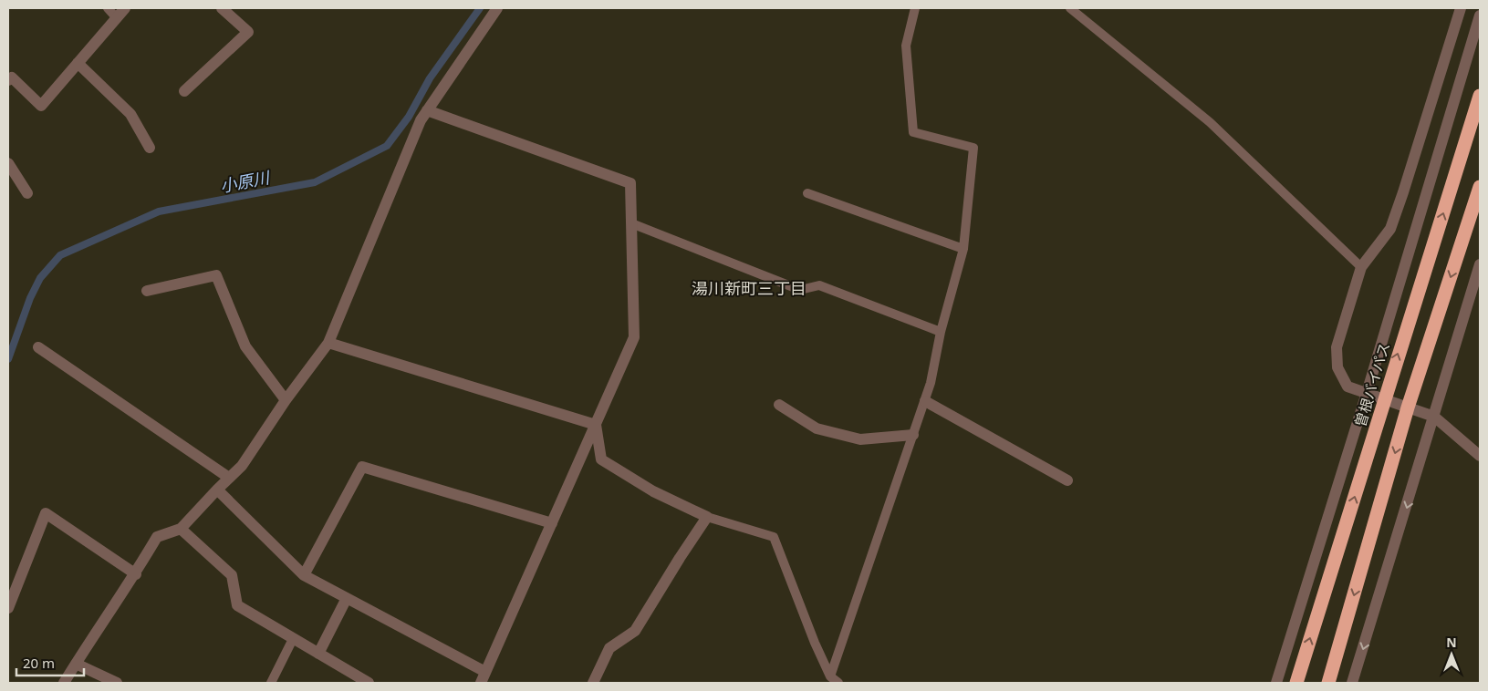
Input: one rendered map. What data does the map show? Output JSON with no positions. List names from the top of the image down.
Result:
{
  "streets": {
    "highway": ["曽根バイパス"]
  },
  "districts": ["湯川新町三丁目"],
  "water": ["小原川"],
  "scale_bar": "20 m",
  "north": "top"
}
